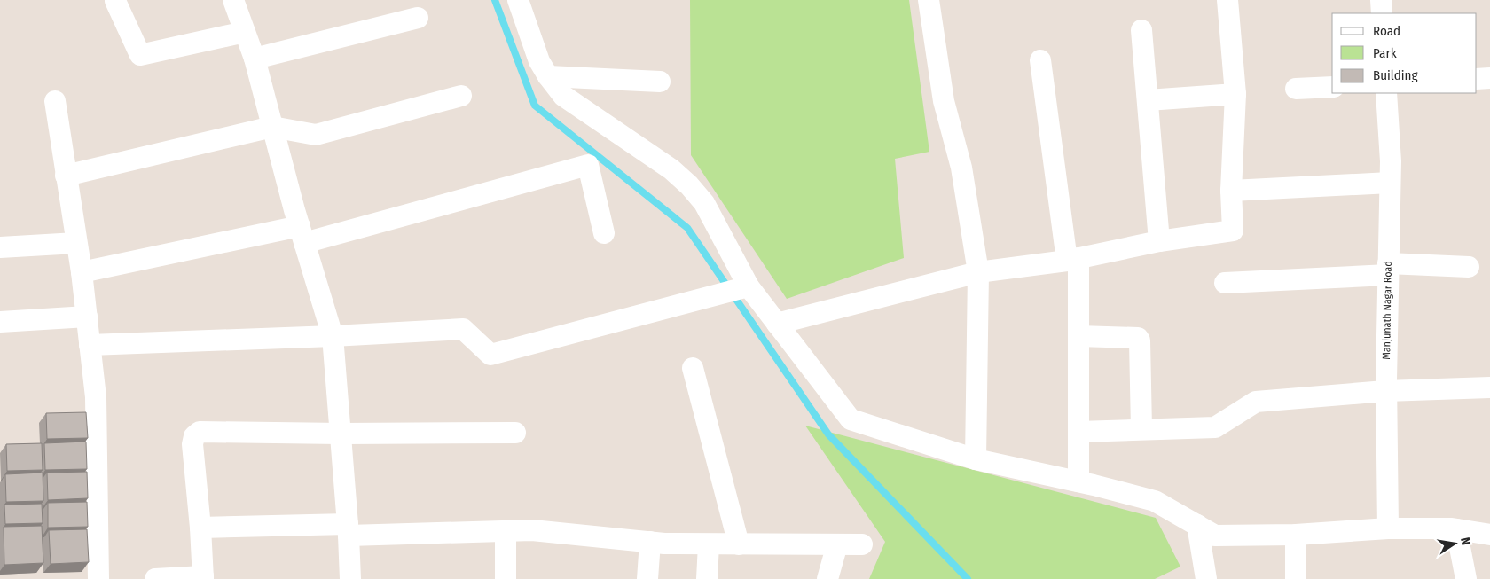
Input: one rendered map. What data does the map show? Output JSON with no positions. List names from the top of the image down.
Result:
{
  "streets": {
    "street": ["Manjunath Nagar Road"]
  },
  "legend": ["Road", "Park", "Building"],
  "north": "right"
}
